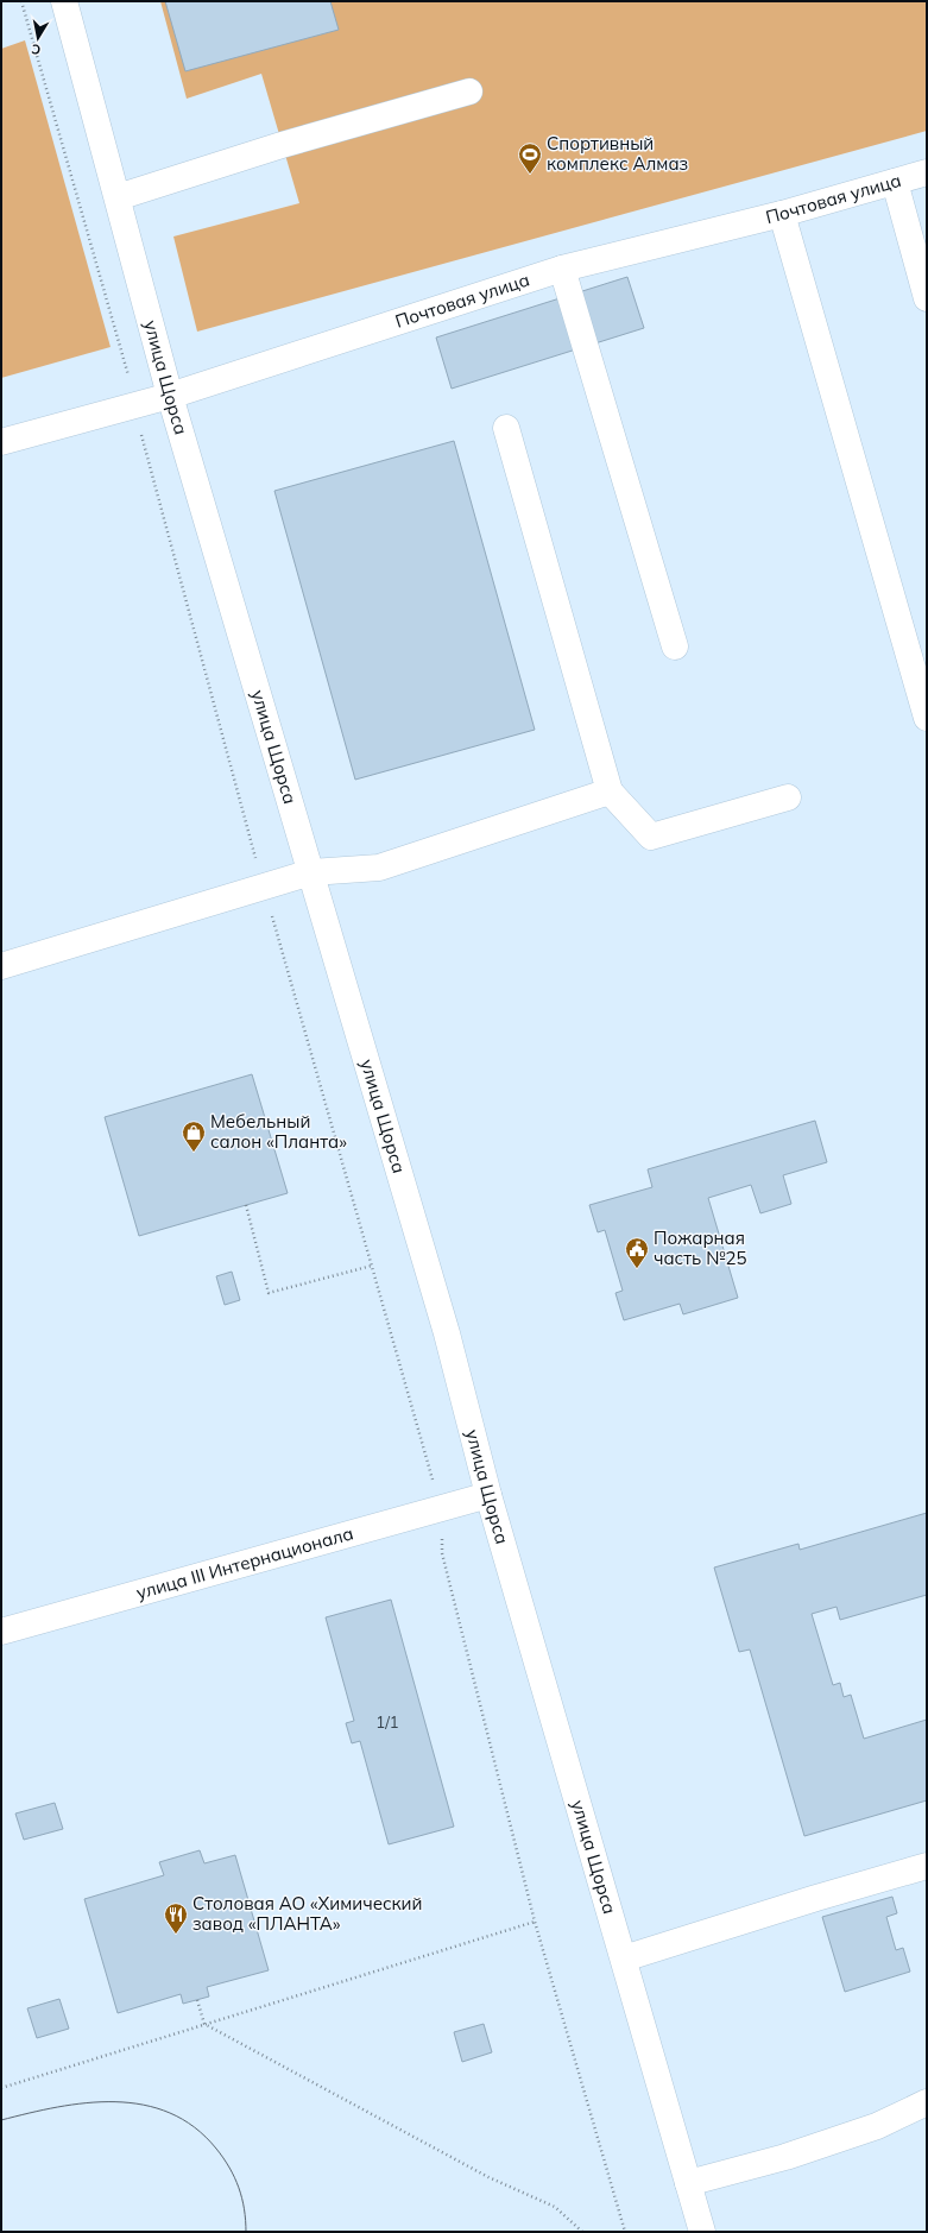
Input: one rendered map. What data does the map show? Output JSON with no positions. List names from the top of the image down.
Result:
{
  "streets": {
    "street": ["Почтовая улица", "улица Щорса", "улица III Интернационала"]
  },
  "crossings": [
    ["Почтовая улица", "улица Щорса"],
    ["улица Щорса", "улица III Интернационала"]
  ],
  "places": {
    "sports": ["Спортивный комплекс Алмаз"],
    "shop": ["Мебельный салон «Планта»"],
    "public building": ["Пожарная часть №25"],
    "restaurant": ["Столовая АО «Химический завод «ПЛАНТА»"]
  },
  "house_numbers": ["1/1"],
  "north": "bottom"
}
